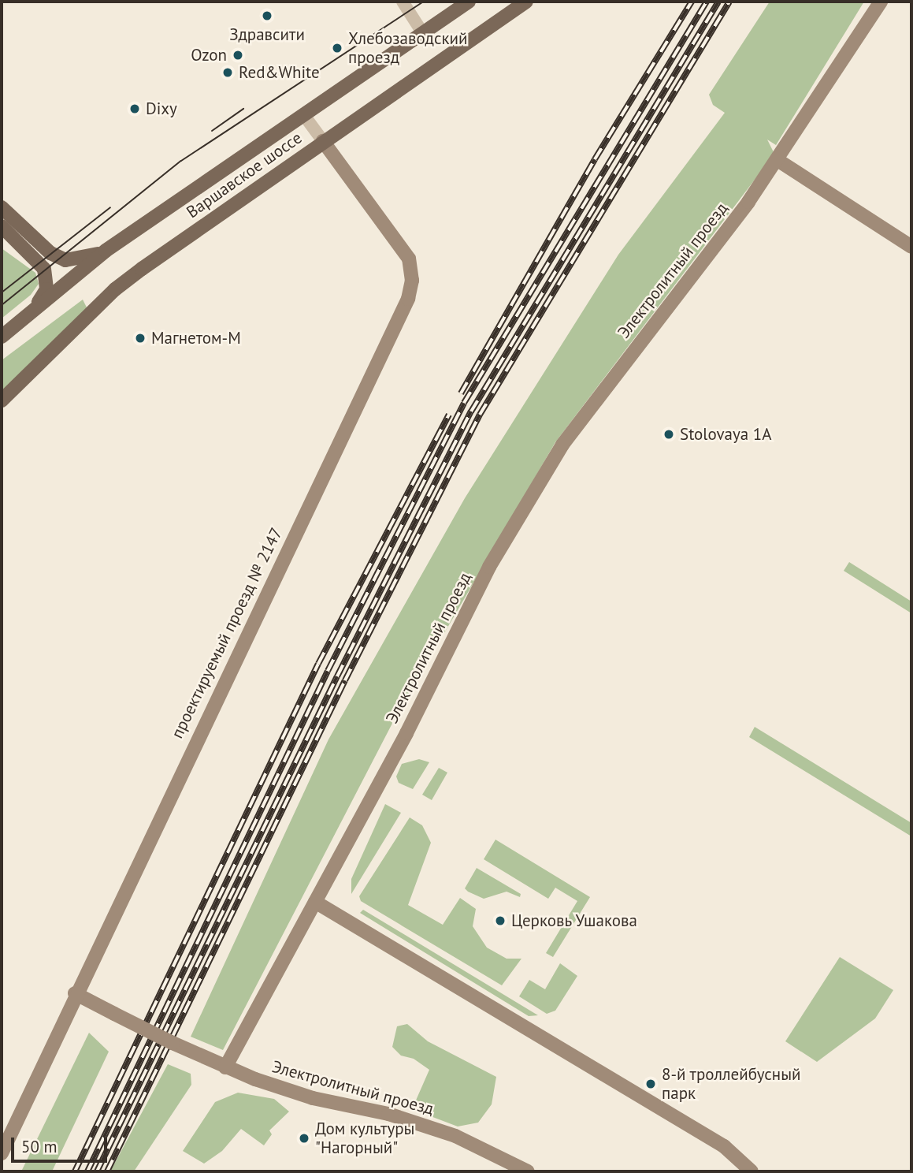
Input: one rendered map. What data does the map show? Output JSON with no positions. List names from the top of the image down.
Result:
{
  "streets": {
    "main road": ["Варшавское шоссе"],
    "street": ["Электролитный проезд", "проектируемый проезд № 2147"]
  },
  "crossings": [
    ["Варшавское шоссе", "проектируемый проезд № 2147"]
  ],
  "places": [
    "Здравсити",
    "Хлебозаводский проезд",
    "Ozon",
    "Red&White",
    "Dixy",
    "Магнетом-М",
    "Stolovaya 1A",
    "Церковь Ушакова",
    "8-й троллейбусный парк",
    "Дом культуры \"Нагорный\""
  ],
  "scale_bar": "50 m"
}
